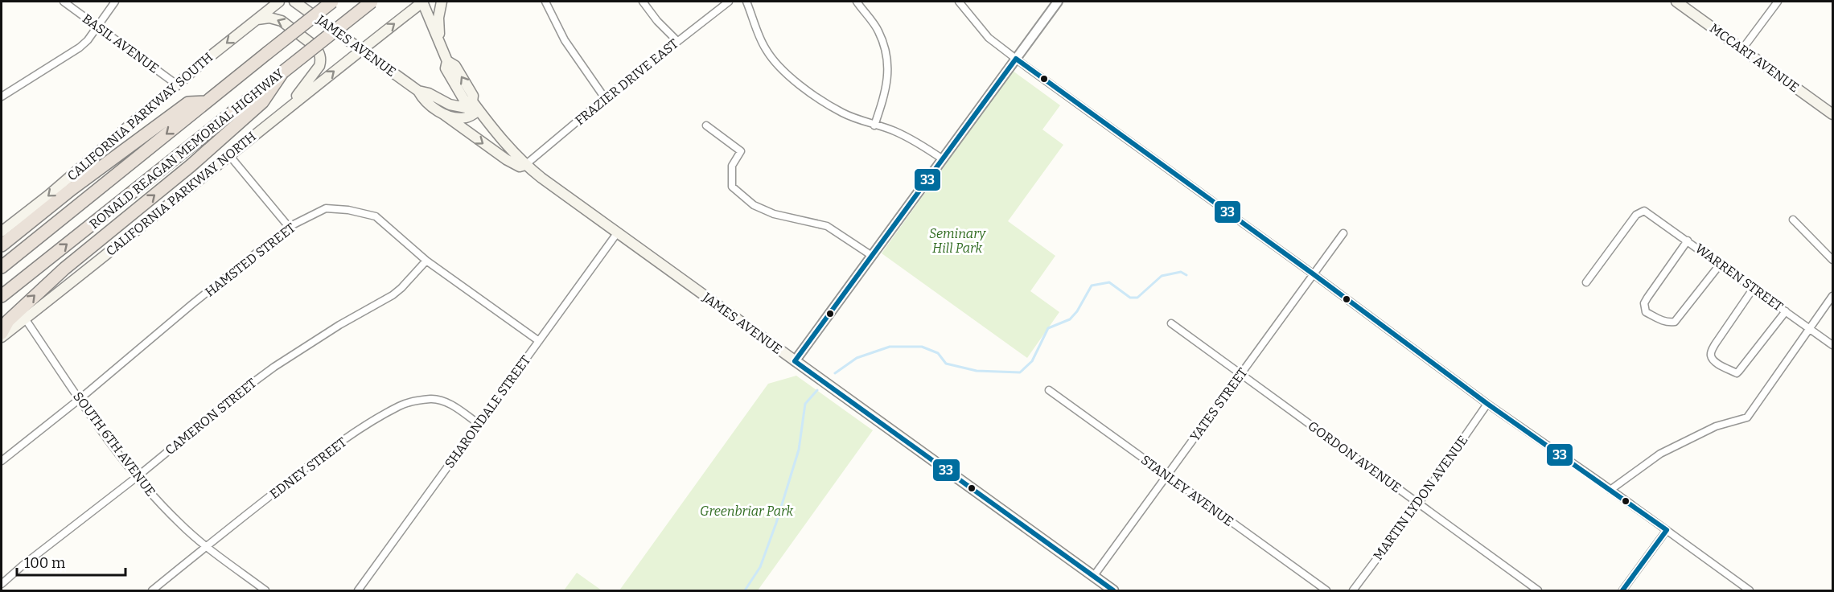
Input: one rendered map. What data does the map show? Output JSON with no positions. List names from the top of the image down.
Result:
{
  "streets": {
    "highway": ["RONALD REAGAN MEMORIAL HIGHWAY"],
    "main road": [
      "JAMES AVENUE",
      "MCCART AVENUE",
      "CALIFORNIA PARKWAY SOUTH",
      "CALIFORNIA PARKWAY NORTH"
    ],
    "street": [
      "BASIL AVENUE",
      "FRAZIER DRIVE EAST",
      "HAMSTED STREET",
      "WARREN STREET",
      "YATES STREET",
      "SHARONDALE STREET",
      "CAMERON STREET",
      "SOUTH 6TH AVENUE",
      "GORDON AVENUE",
      "EDNEY STREET",
      "STANLEY AVENUE",
      "MARTIN LYDON AVENUE"
    ]
  },
  "crossings": [
    ["BASIL AVENUE", "CALIFORNIA PARKWAY SOUTH"],
    ["JAMES AVENUE", "FRAZIER DRIVE EAST"],
    ["JAMES AVENUE", "CALIFORNIA PARKWAY NORTH"],
    ["JAMES AVENUE", "YATES STREET"],
    ["JAMES AVENUE", "SHARONDALE STREET"],
    ["CALIFORNIA PARKWAY NORTH", "SOUTH 6TH AVENUE"],
    ["HAMSTED STREET", "SHARONDALE STREET"],
    ["HAMSTED STREET", "CAMERON STREET"],
    ["HAMSTED STREET", "SOUTH 6TH AVENUE"],
    ["YATES STREET", "GORDON AVENUE"],
    ["YATES STREET", "STANLEY AVENUE"],
    ["SHARONDALE STREET", "EDNEY STREET"],
    ["CAMERON STREET", "SOUTH 6TH AVENUE"],
    ["SOUTH 6TH AVENUE", "EDNEY STREET"],
    ["GORDON AVENUE", "MARTIN LYDON AVENUE"]
  ],
  "one_way": ["CALIFORNIA PARKWAY SOUTH"],
  "parks": ["Seminary Hill Park", "Greenbriar Park"],
  "lines": ["transit line 33"],
  "scale_bar": "100 m"
}
